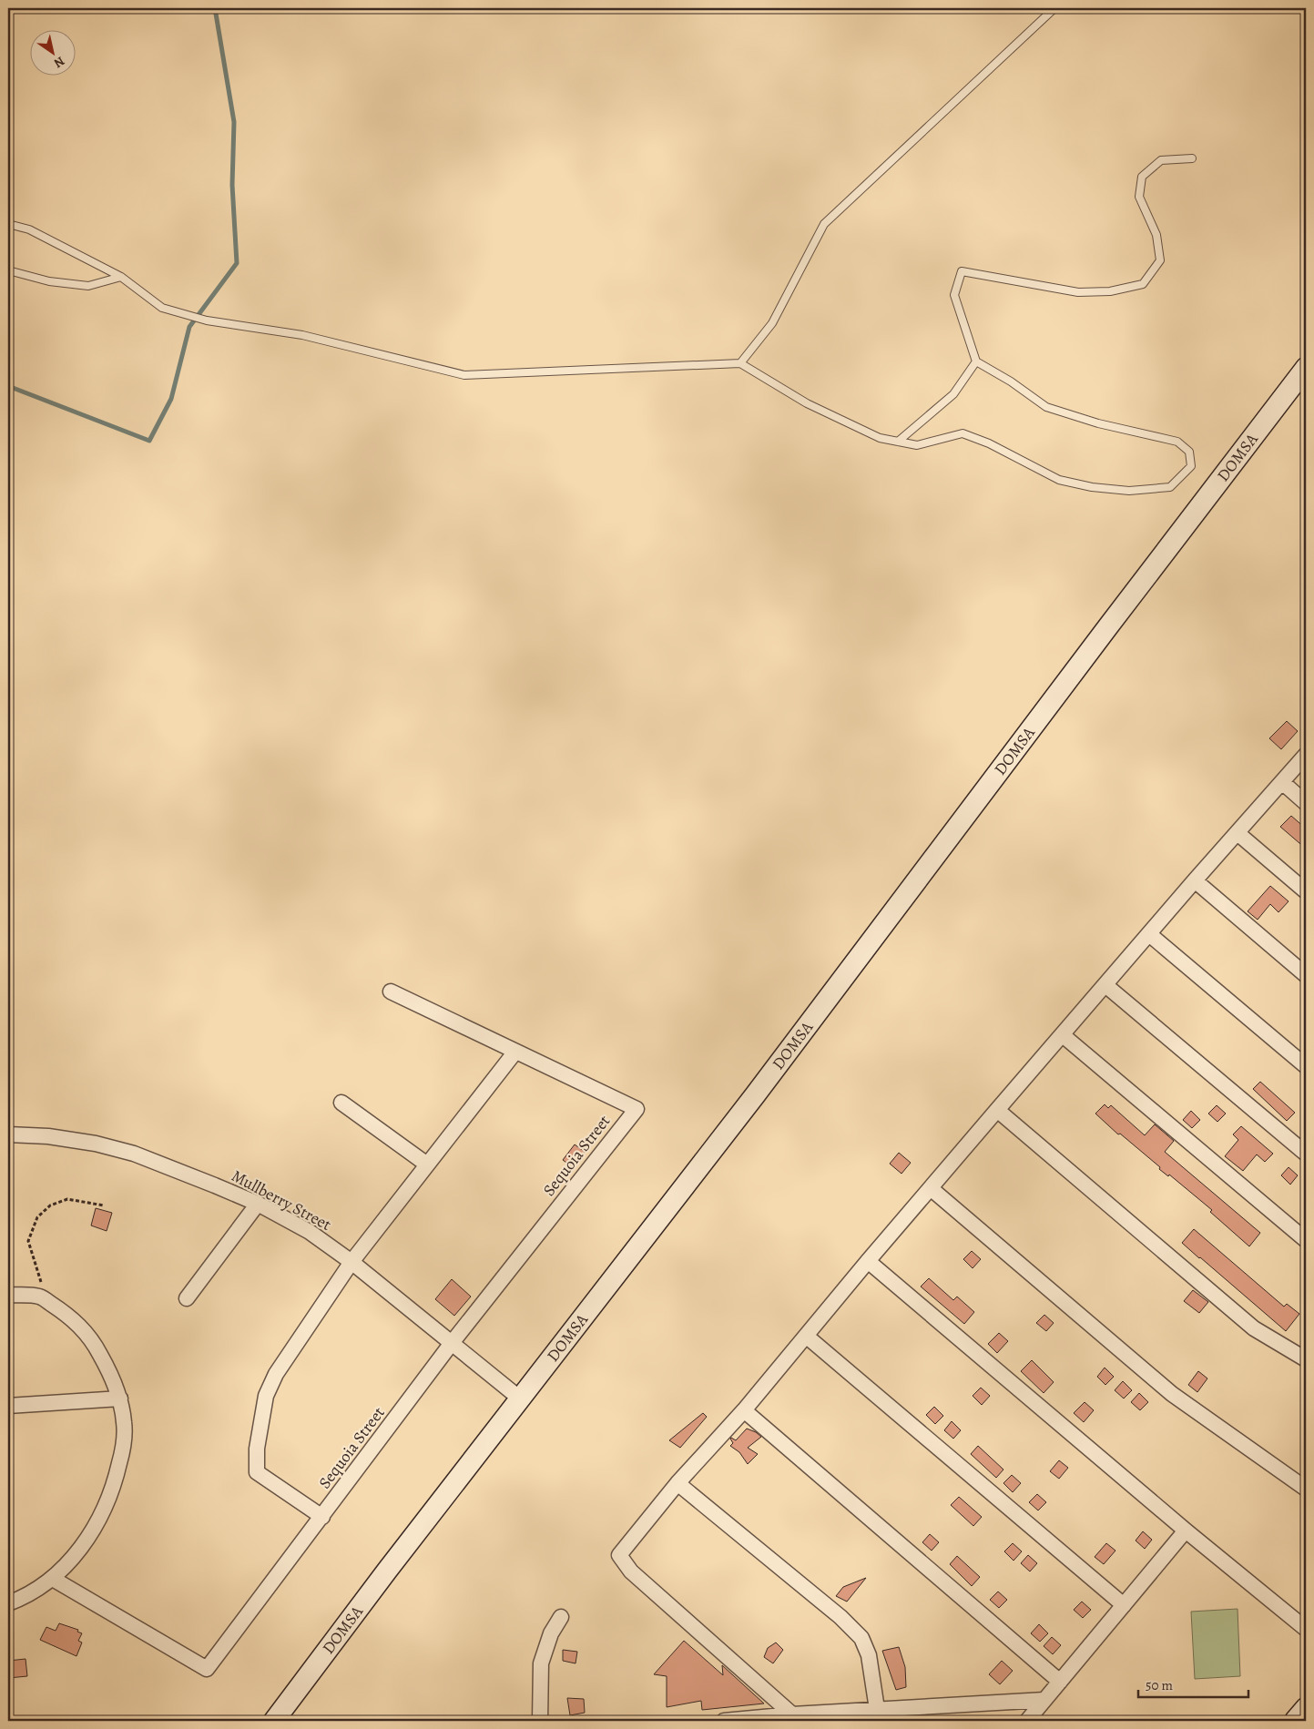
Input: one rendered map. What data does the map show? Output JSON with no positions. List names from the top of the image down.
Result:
{
  "streets": {
    "main road": ["DOMSA"],
    "street": ["Sequoia Street", "Mullberry Street"]
  },
  "crossings": [
    ["DOMSA", "Mullberry Street"],
    ["Sequoia Street", "Mullberry Street"]
  ],
  "scale_bar": "50 m",
  "north": "bottom right"
}
